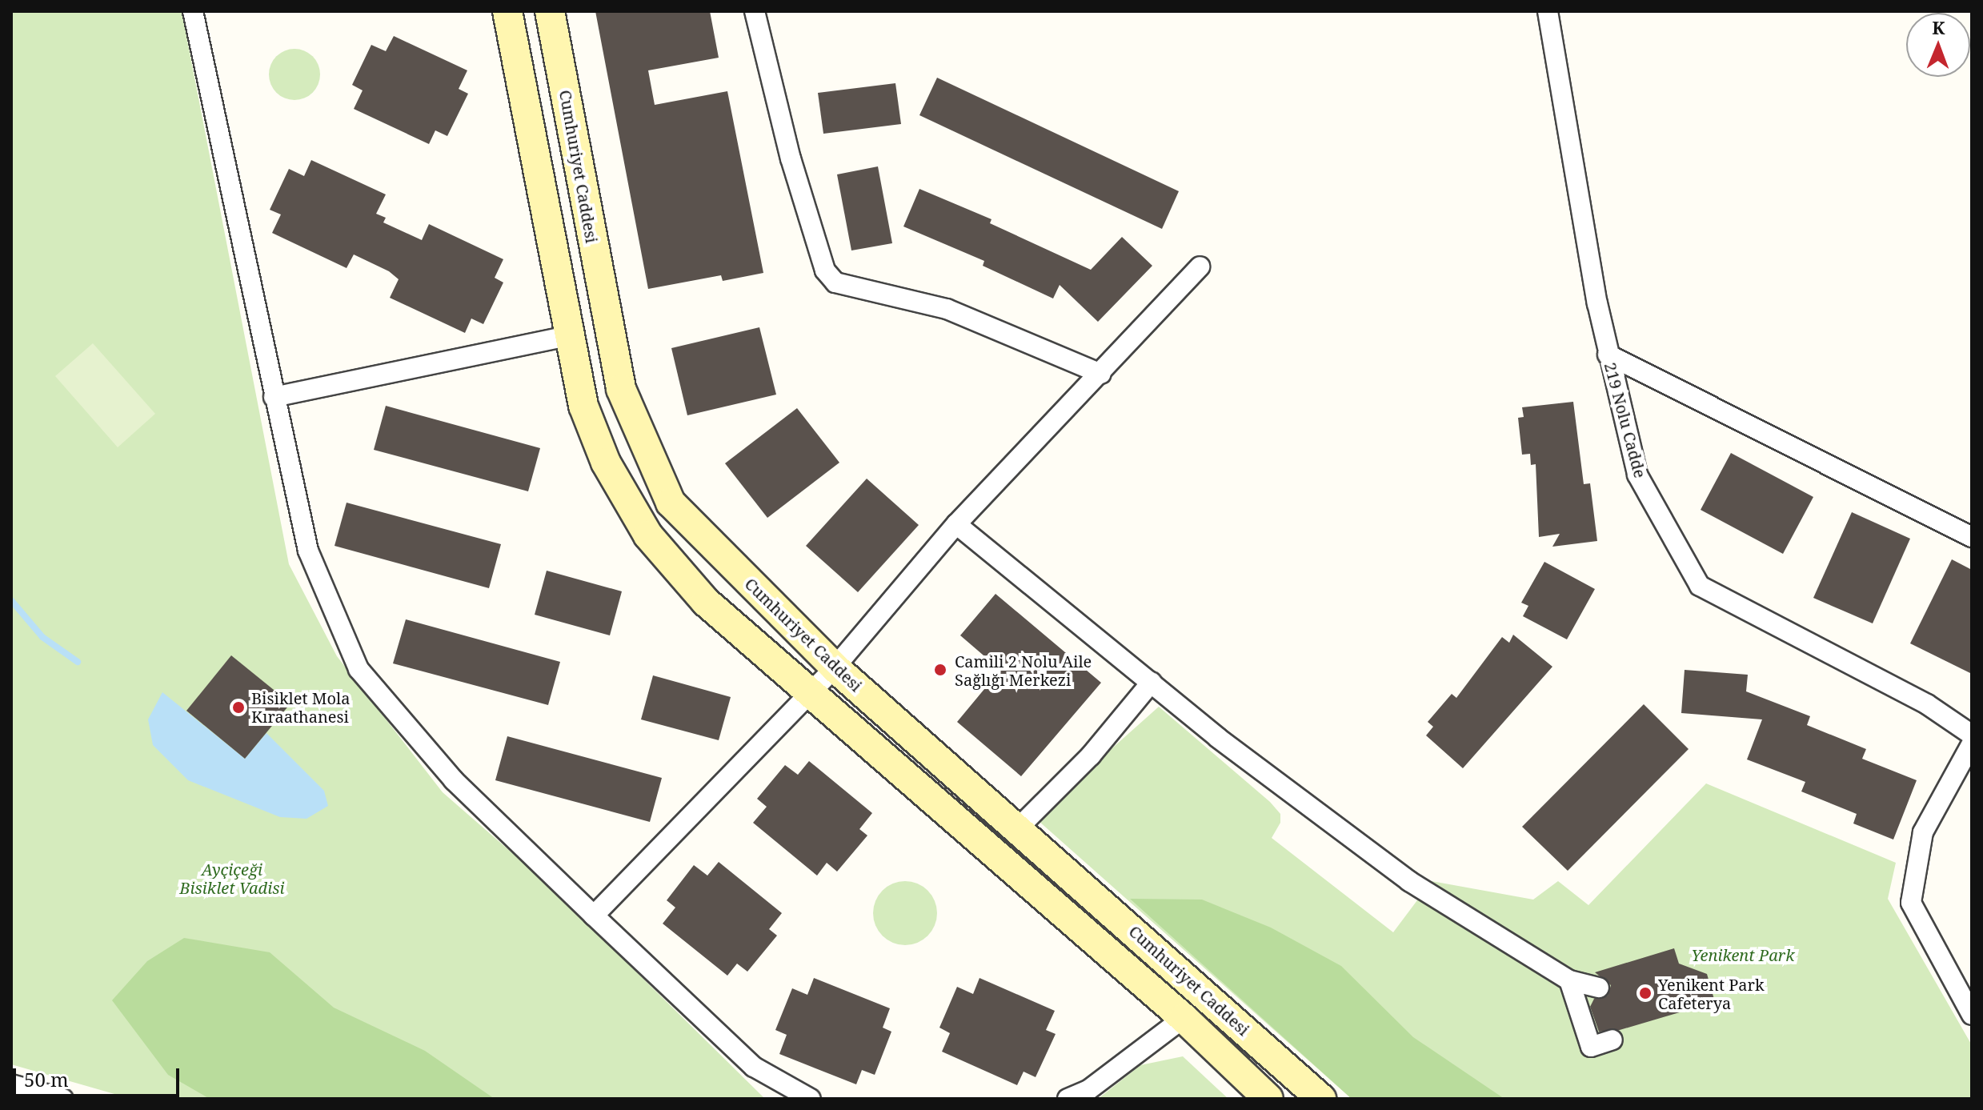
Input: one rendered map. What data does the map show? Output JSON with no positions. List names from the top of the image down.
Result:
{
  "streets": {
    "street": ["Cumhuriyet Caddesi", "219 Nolu Cadde"]
  },
  "parks": ["Ayçiçeği Bisiklet Vadisi", "Yenikent Park"],
  "places": ["Camili 2 Nolu Aile Sağlığı Merkezi", "Bisiklet Mola Kıraathanesi", "Yenikent Park Cafeterya"],
  "scale_bar": "50 m",
  "north": "top"
}
